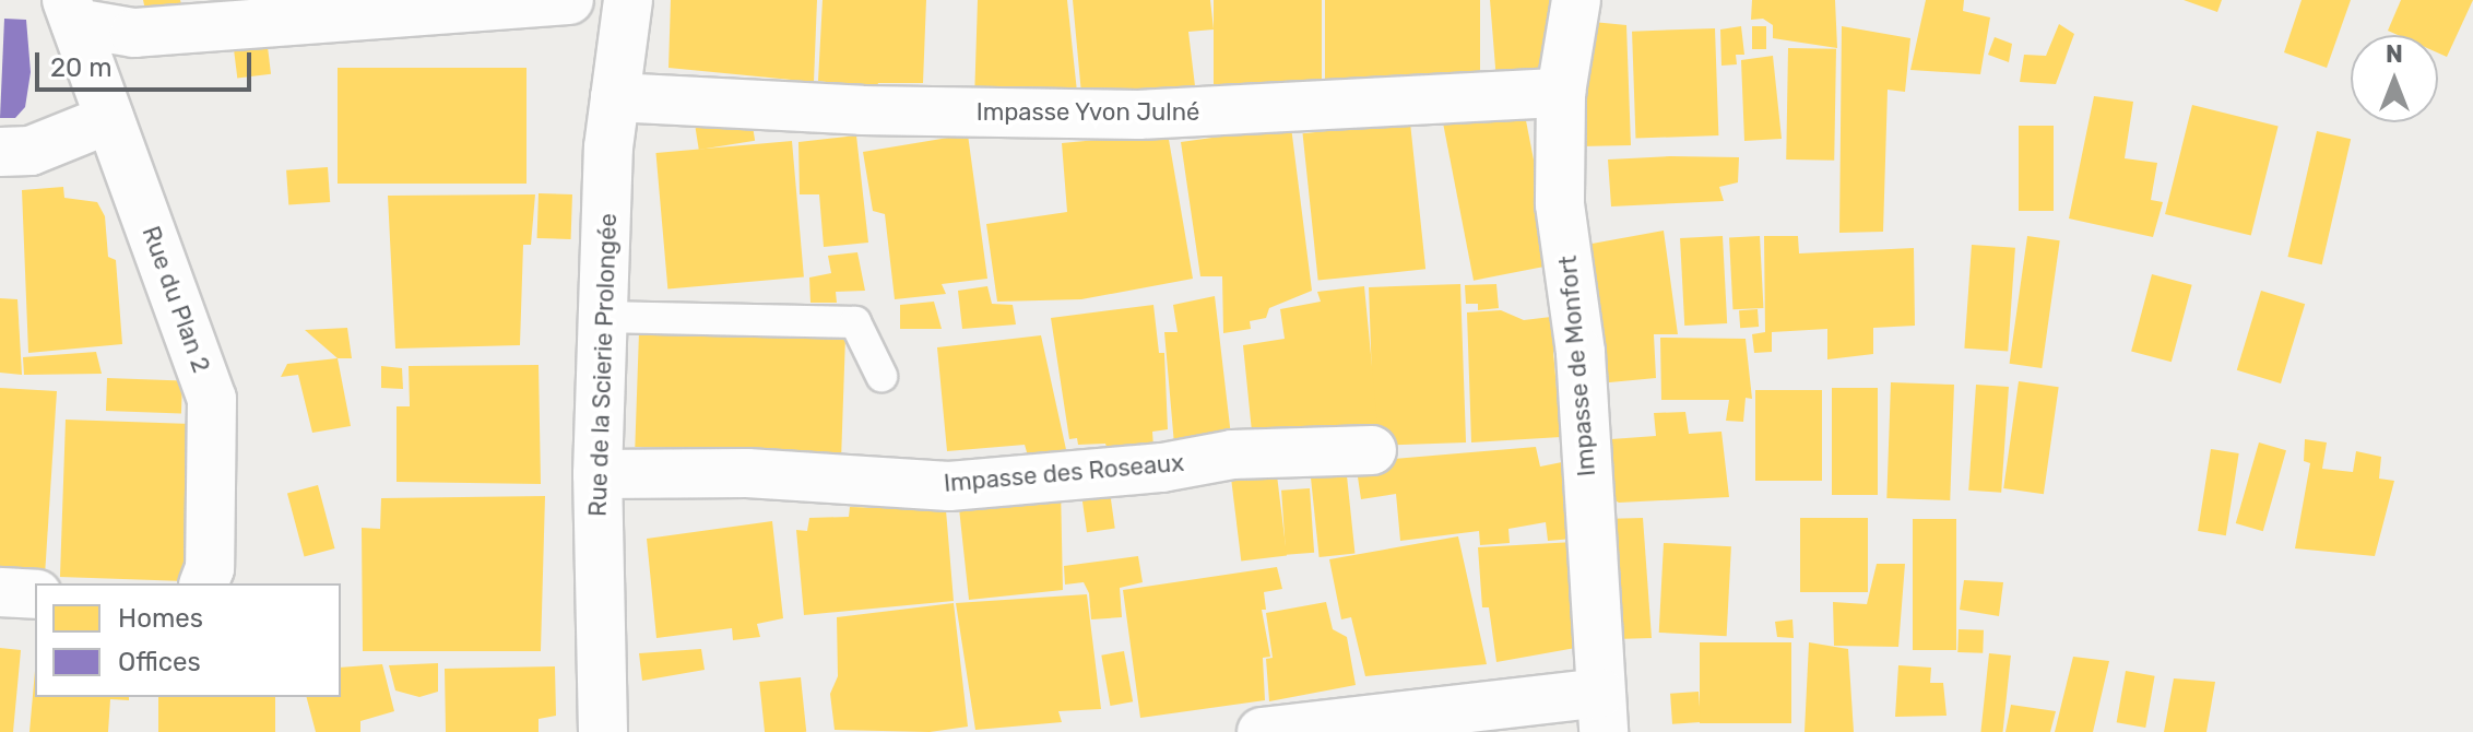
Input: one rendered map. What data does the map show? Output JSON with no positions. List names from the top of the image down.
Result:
{
  "streets": {
    "street": [
      "Impasse Yvon Julné",
      "Rue du Plan 2",
      "Rue de la Scierie Prolongée",
      "Impasse de Monfort",
      "Impasse des Roseaux"
    ]
  },
  "crossings": [
    ["Impasse Yvon Julné", "Rue de la Scierie Prolongée"],
    ["Impasse Yvon Julné", "Impasse de Monfort"],
    ["Rue de la Scierie Prolongée", "Impasse des Roseaux"]
  ],
  "legend": ["Homes", "Offices"],
  "scale_bar": "20 m",
  "north": "top"
}
